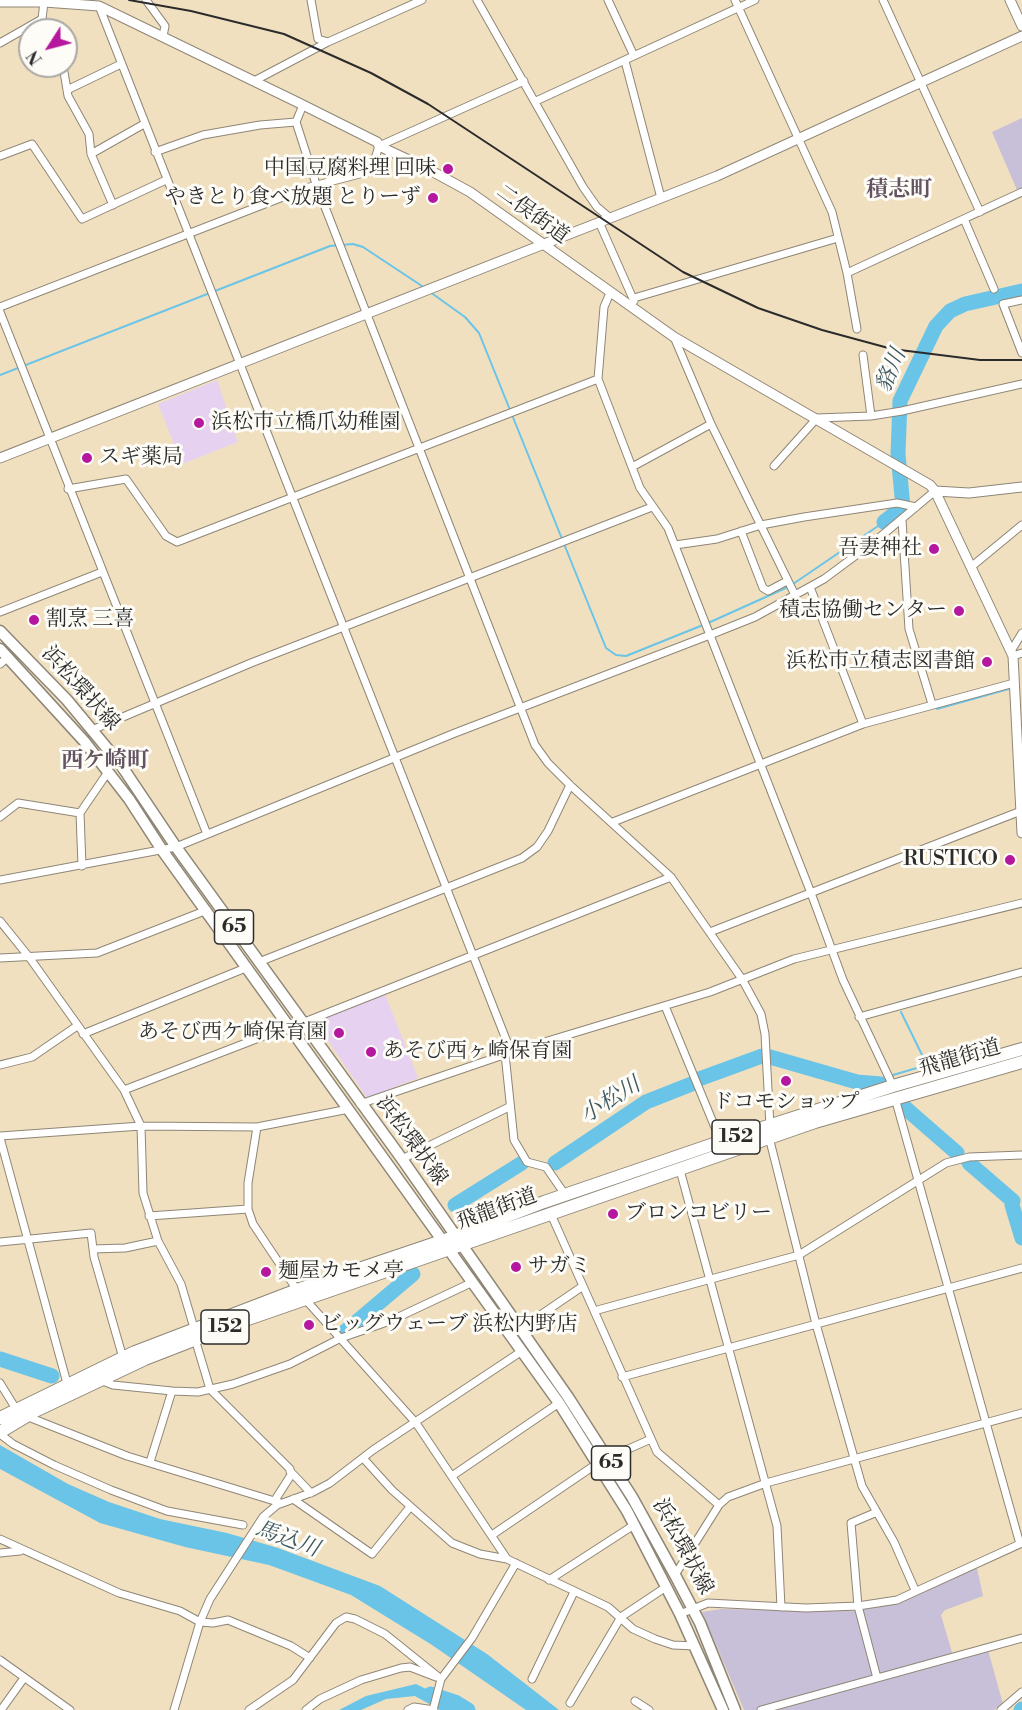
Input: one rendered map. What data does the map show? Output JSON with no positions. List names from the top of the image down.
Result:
{
  "streets": {
    "highway": ["飛龍街道", "152"],
    "main road": ["浜松環状線", "65"],
    "street": ["二俣街道"]
  },
  "crossings": [
    ["浜松環状線", "飛龍街道"]
  ],
  "districts": ["積志町", "西ケ崎町"],
  "water": ["貉川", "小松川", "馬込川"],
  "places": [
    "中国豆腐料理 回味",
    "やきとり食べ放題 とりーず",
    "浜松市立橋爪幼稚園",
    "スギ薬局",
    "吾妻神社",
    "積志協働センター",
    "割烹 三喜",
    "浜松市立積志図書館",
    "RUSTICO",
    "あそび西ケ崎保育園",
    "あそび西ヶ崎保育園",
    "ドコモショップ",
    "ブロンコビリー",
    "サガミ",
    "麺屋カモメ亭",
    "ビッグウェーブ 浜松内野店"
  ],
  "north": "bottom left"
}
